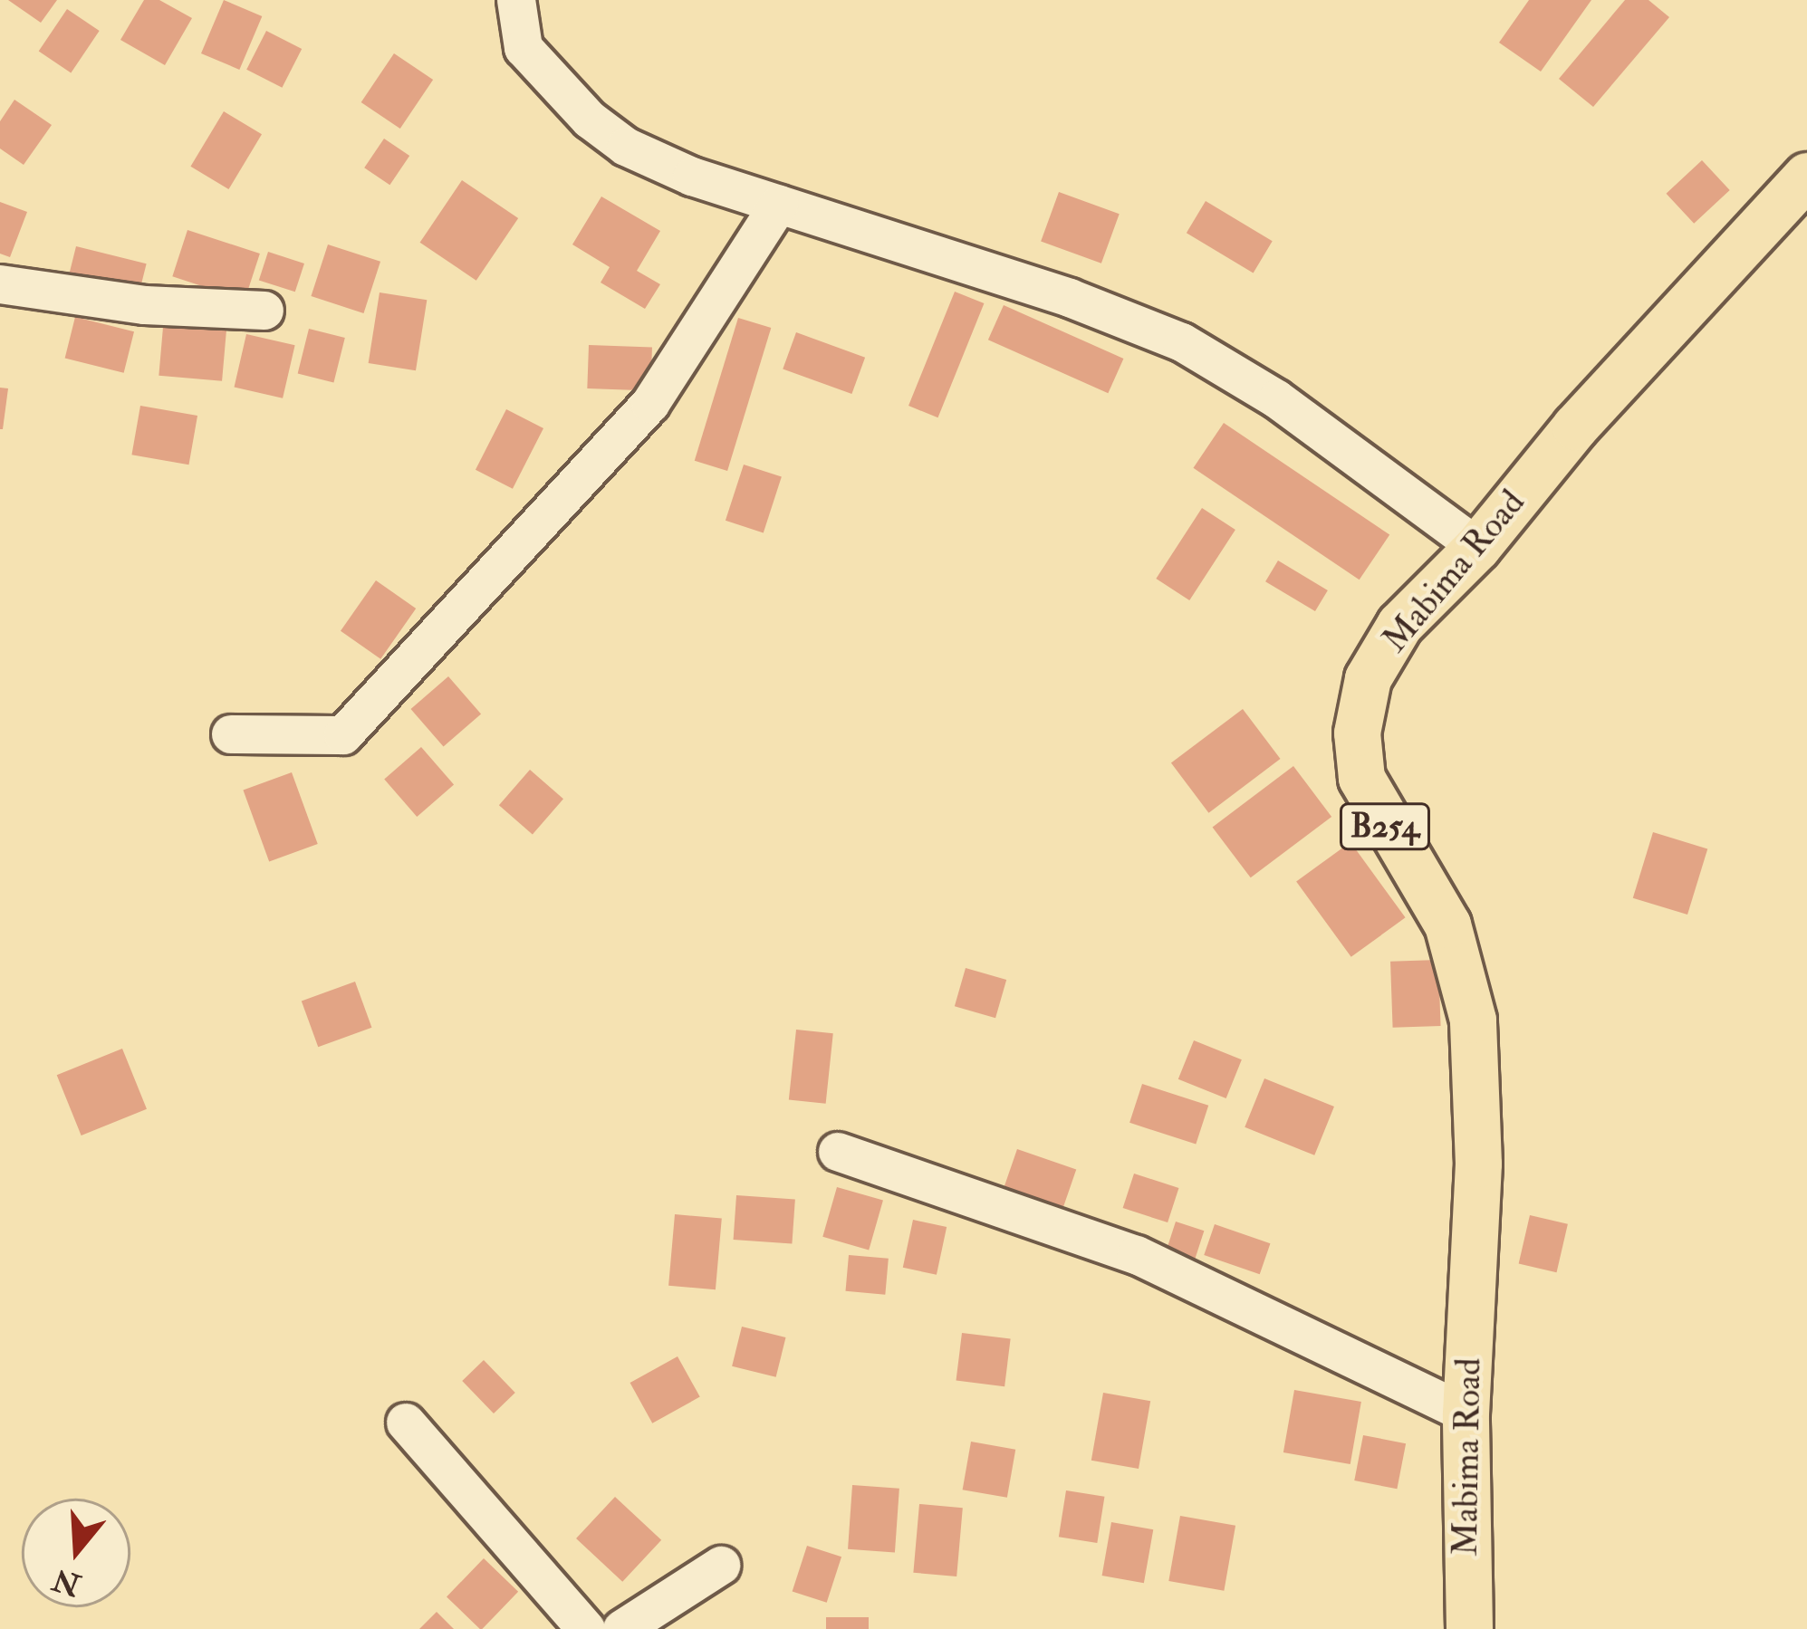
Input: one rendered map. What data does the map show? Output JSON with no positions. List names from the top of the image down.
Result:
{
  "streets": {
    "main road": ["Mabima Road", "B254"]
  },
  "north": "bottom"
}
